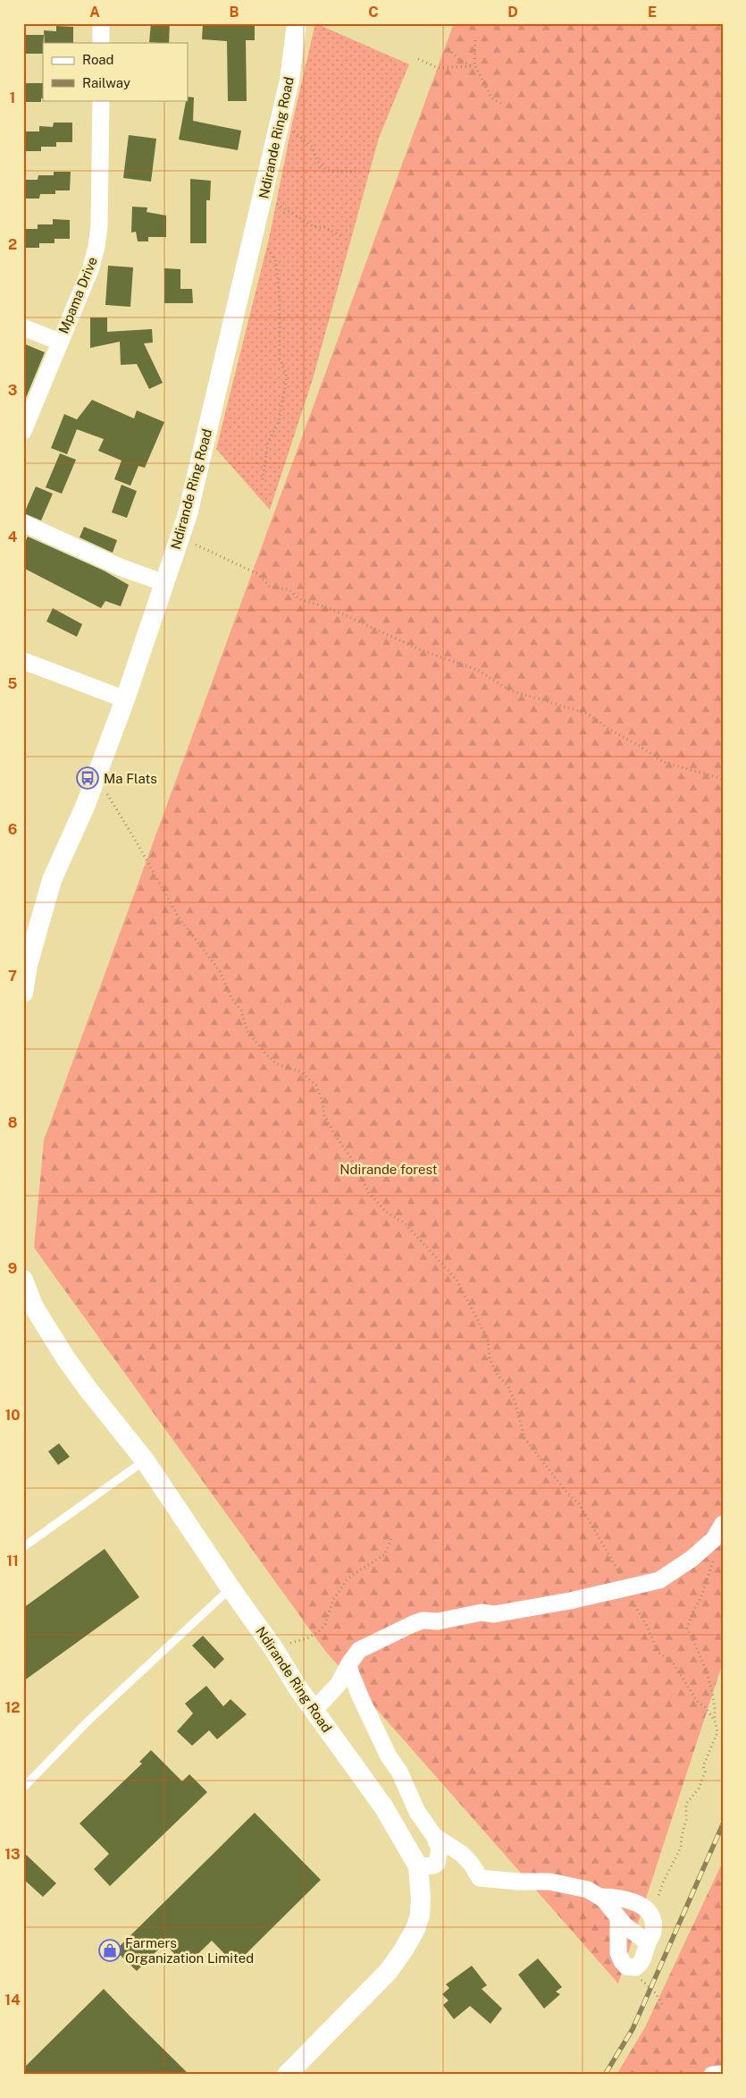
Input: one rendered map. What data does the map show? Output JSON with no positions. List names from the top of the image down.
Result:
{
  "streets": {
    "street": ["Ndirande Ring Road", "Mpama Drive"]
  },
  "parks": ["Ndirande forest"],
  "places": {
    "bus stop": ["Ma Flats"],
    "shop": ["Farmers Organization Limited"]
  },
  "legend": ["Road", "Railway"],
  "grid": {
    "columns": [
      "A",
      "B",
      "C",
      "D",
      "E"
    ],
    "rows": [
      "1",
      "2",
      "3",
      "4",
      "5",
      "6",
      "7",
      "8",
      "9",
      "10",
      "11",
      "12",
      "13",
      "14"
    ]
  }
}
